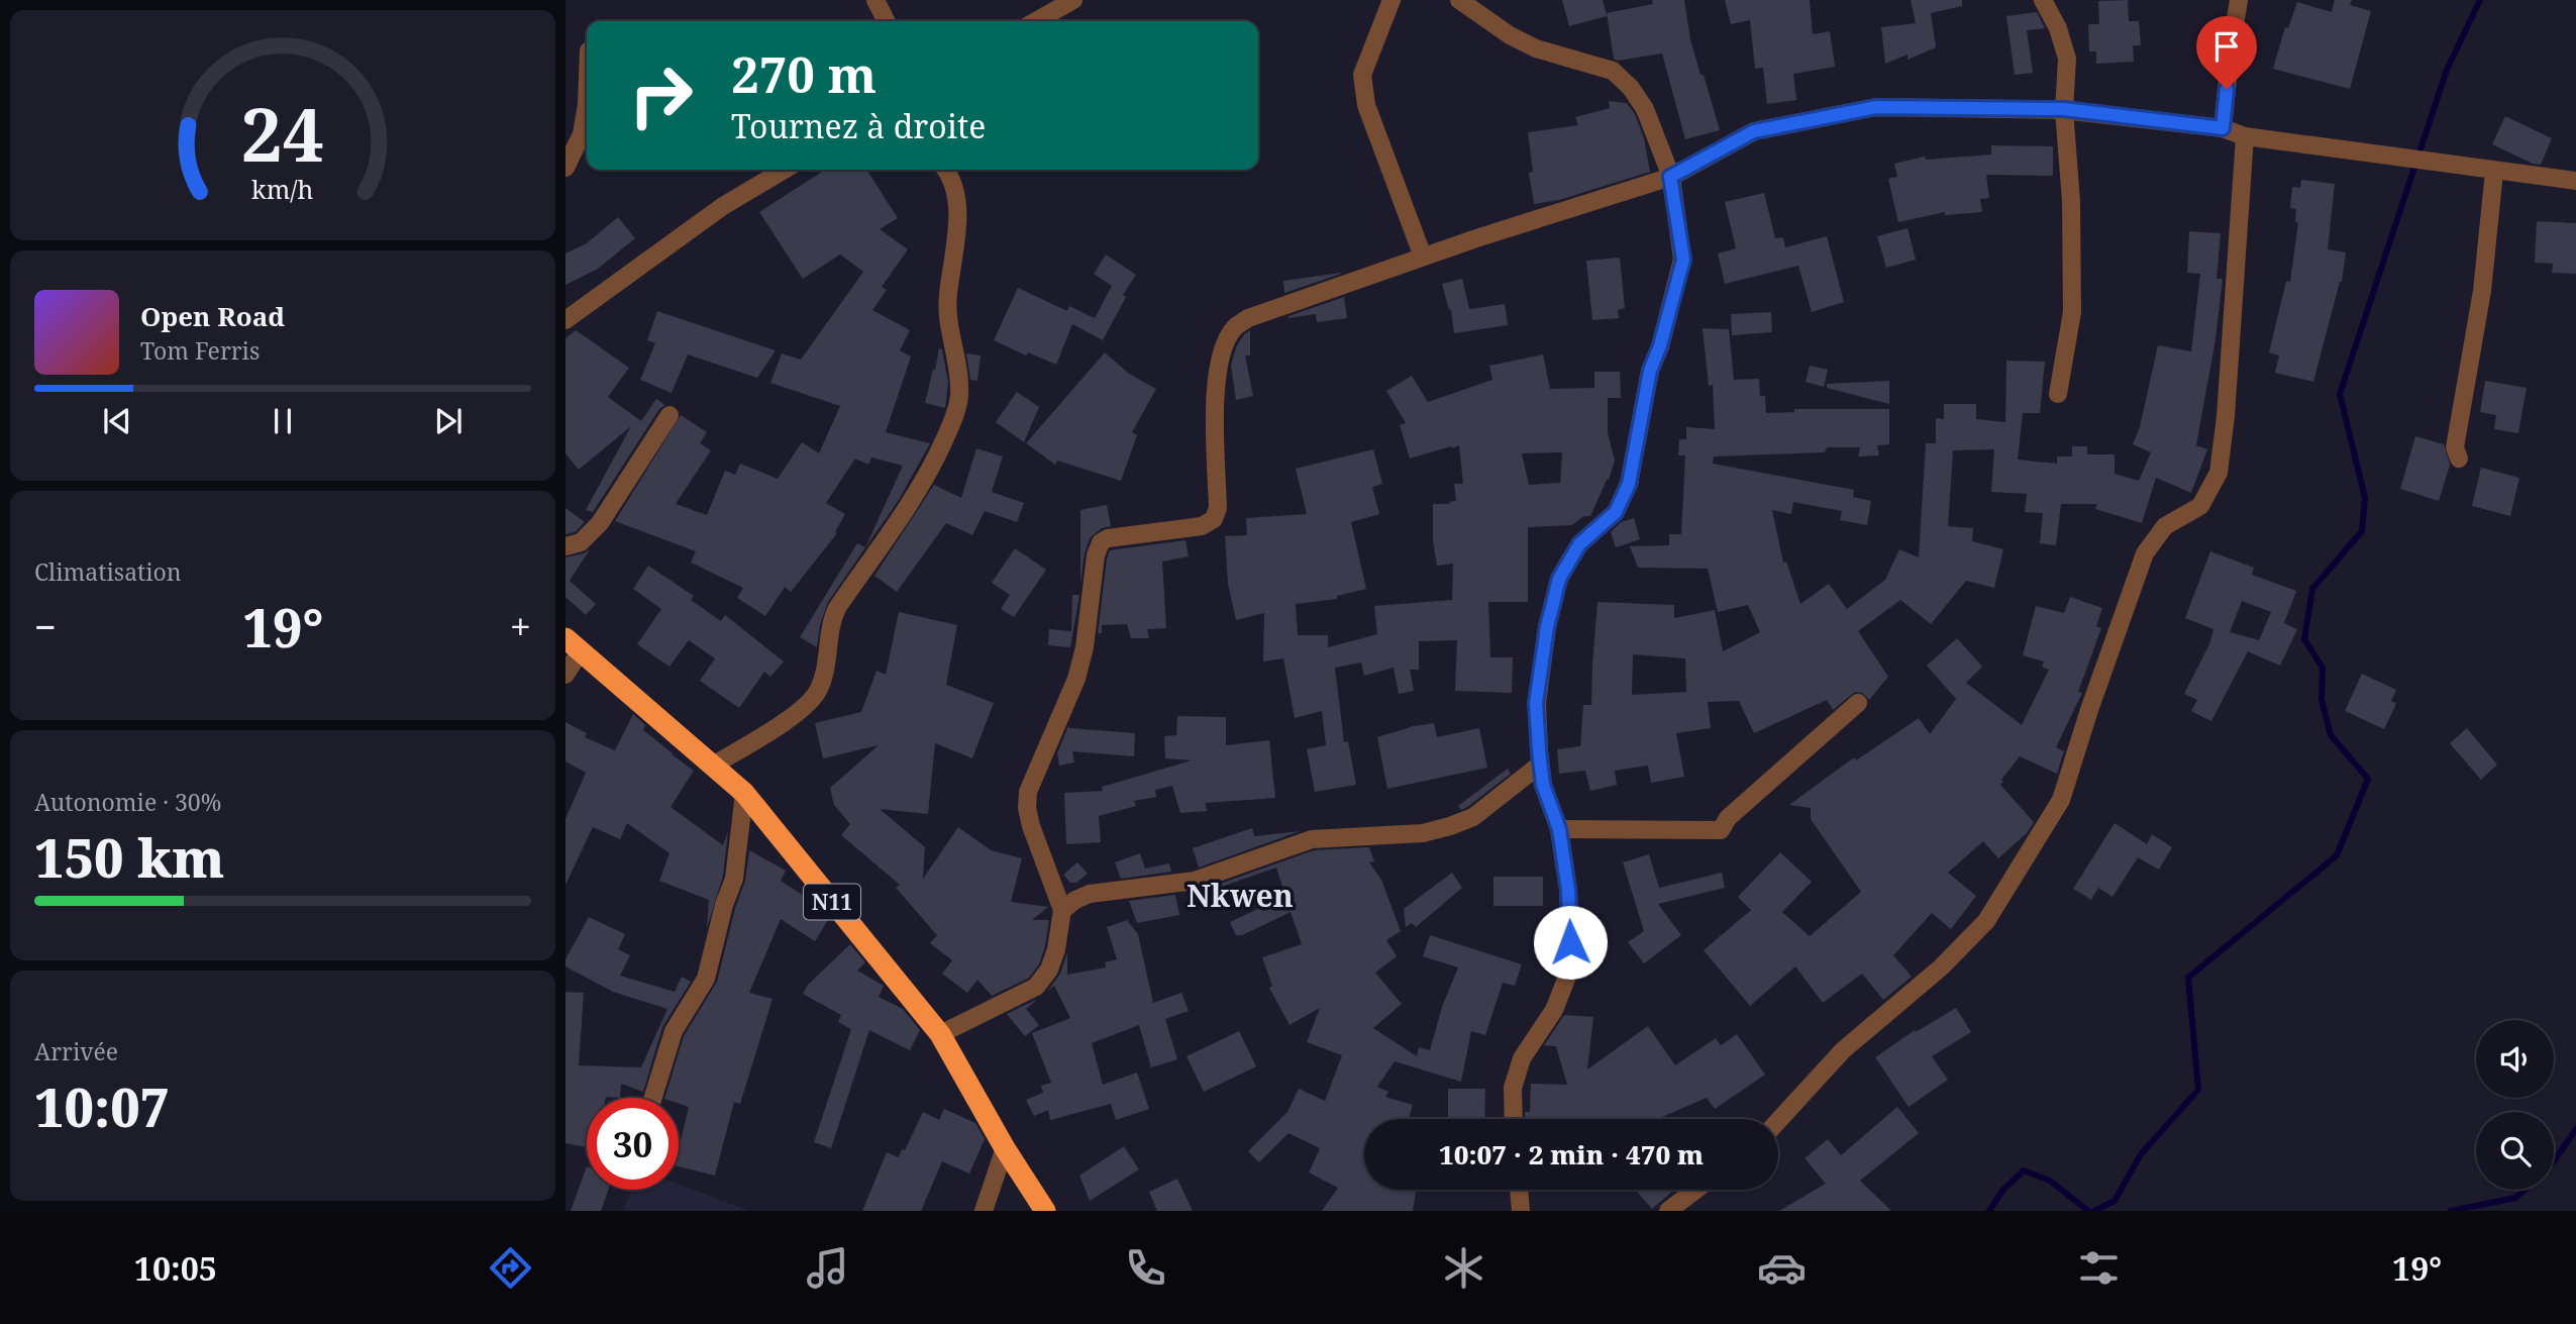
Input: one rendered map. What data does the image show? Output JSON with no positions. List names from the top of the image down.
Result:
{
  "streets": {
    "highway": ["N11"]
  },
  "districts": ["Nkwen"],
  "page": {
    "turn": ["270 m", "Tournez à droite"],
    "song": ["Open Road", "Tom Ferris"],
    "tile": [
      "Climatisation",
      ["Autonomie · 30%", "150 km"],
      ["Arrivée", "10:07"]
    ],
    "heat": ["−", "19°", "+"],
    "limit": "30",
    "trip": "10:07 · 2 min · 470 m",
    "tabs": ["10:05", "19°"],
    "gauge": ["24", "km/h"]
  }
}
